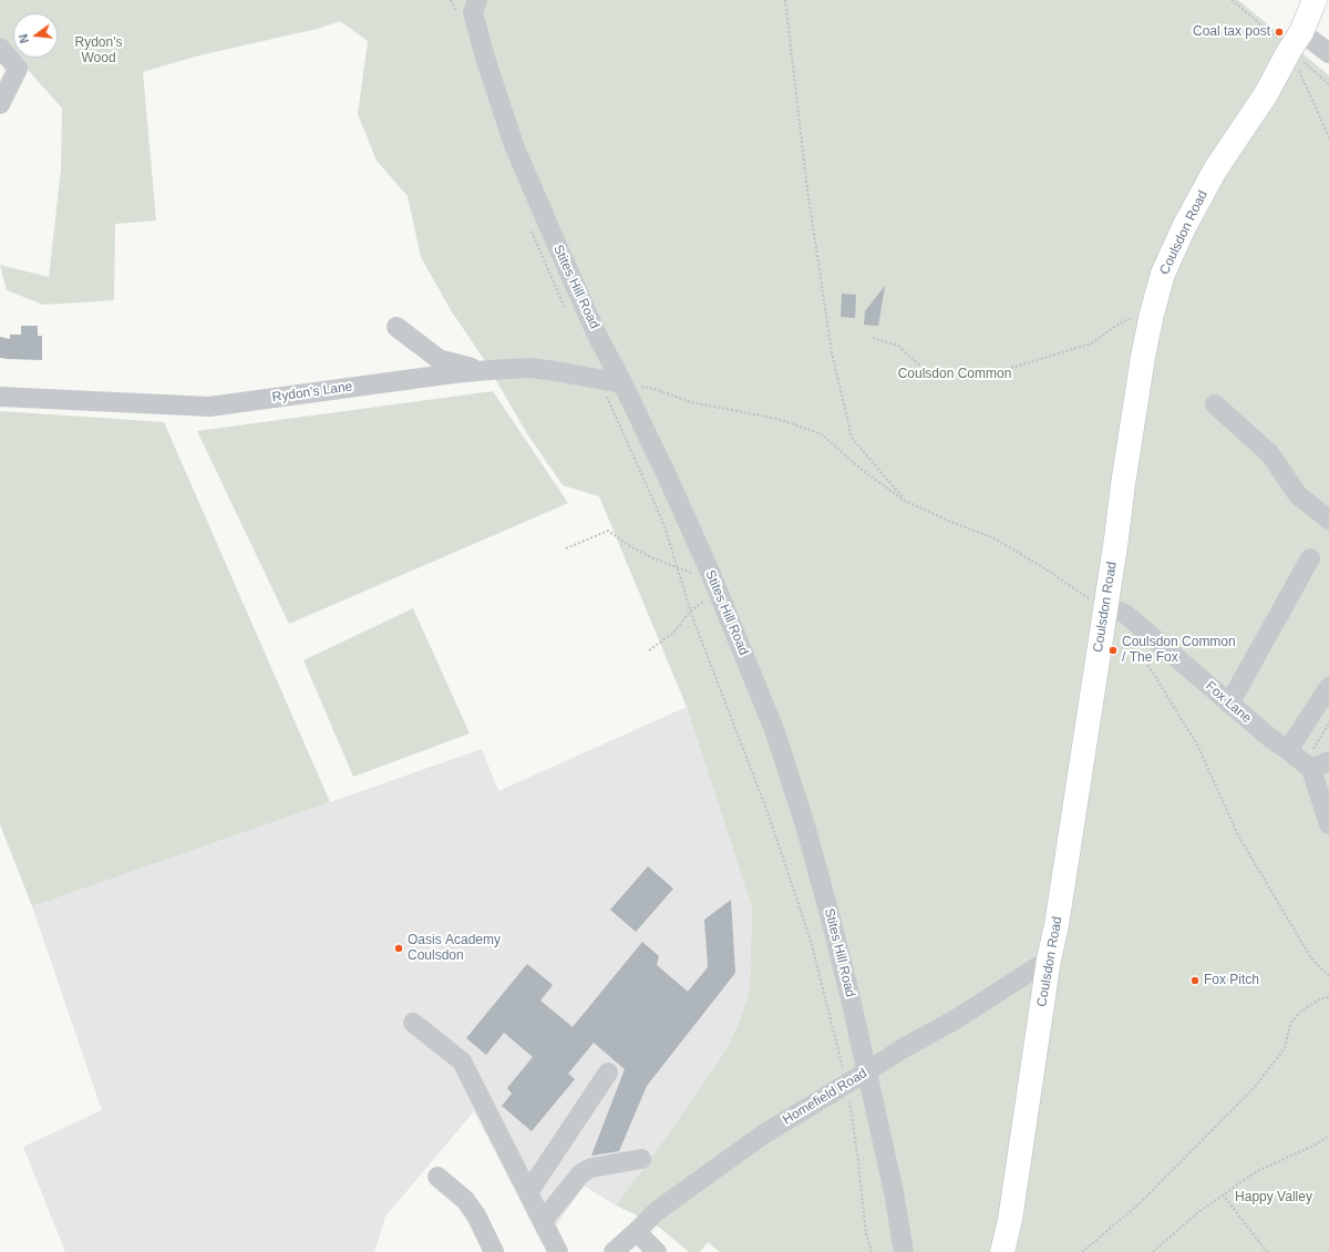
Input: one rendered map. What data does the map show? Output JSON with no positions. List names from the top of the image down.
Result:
{
  "streets": {
    "main road": ["Coulsdon Road"],
    "street": [
      "Stites Hill Road",
      "Rydon's Lane",
      "Fox Lane",
      "Homefield Road"
    ]
  },
  "crossings": [
    ["Coulsdon Road", "Fox Lane"],
    ["Coulsdon Road", "Homefield Road"],
    ["Stites Hill Road", "Rydon's Lane"],
    ["Stites Hill Road", "Homefield Road"]
  ],
  "parks": ["Rydon's Wood", "Coulsdon Common", "Happy Valley"],
  "places": [
    "Coal tax post",
    "Coulsdon Common / The Fox",
    "Oasis Academy Coulsdon",
    "Fox Pitch"
  ],
  "north": "left"
}
